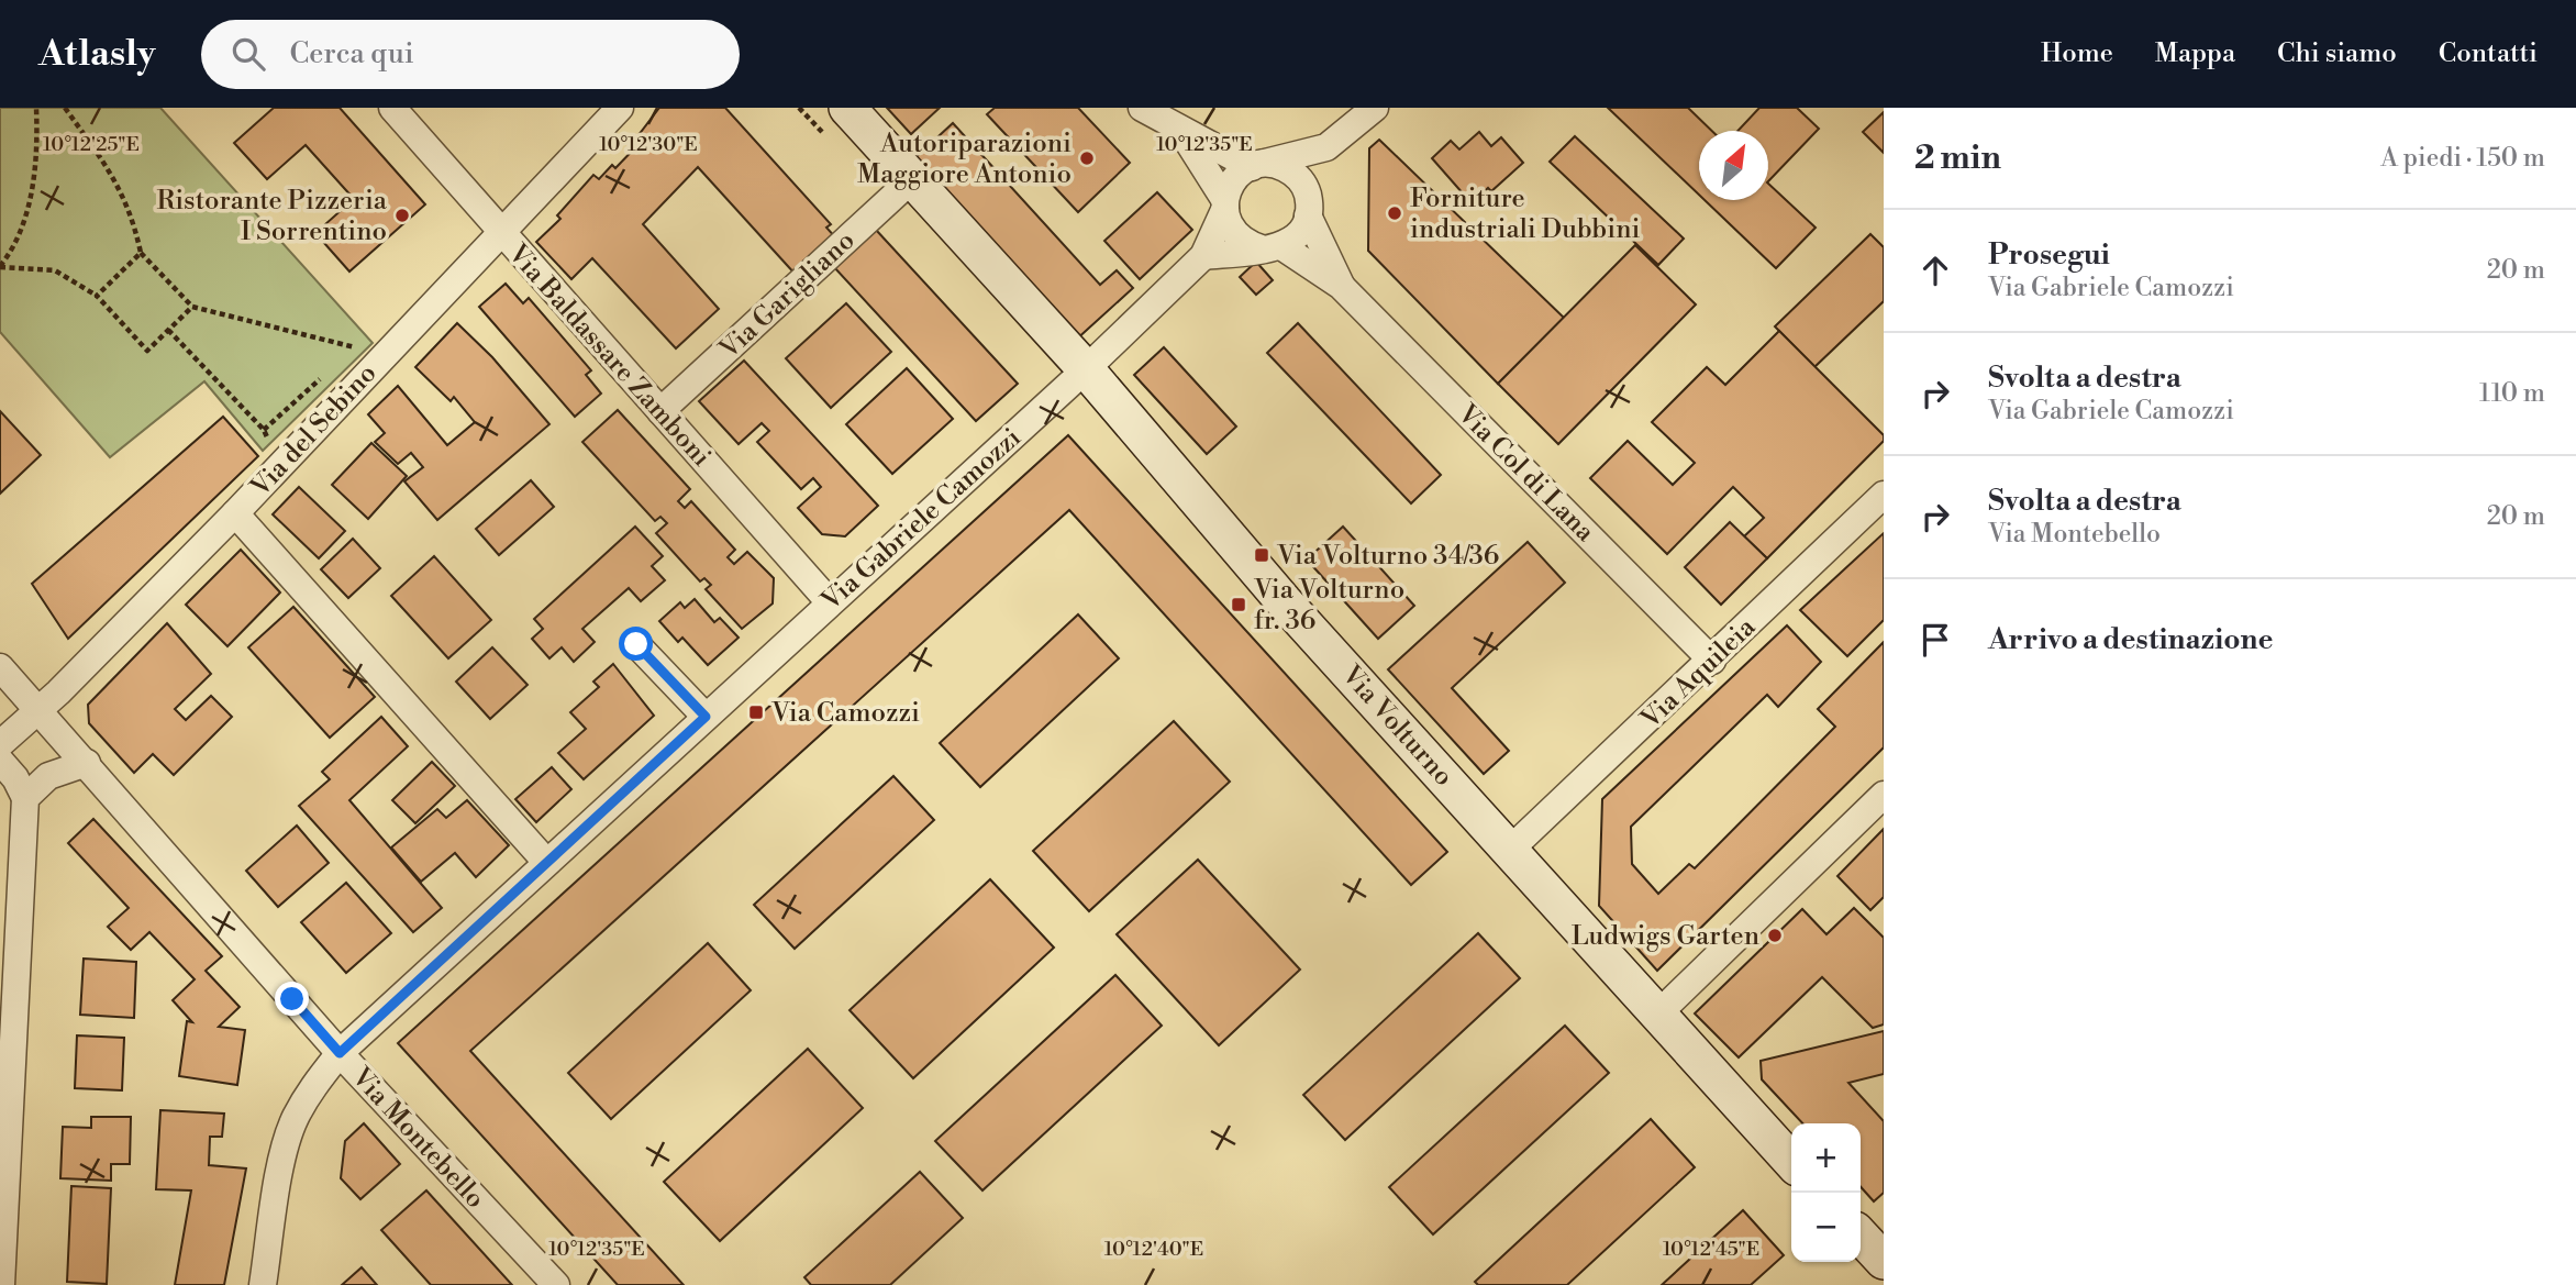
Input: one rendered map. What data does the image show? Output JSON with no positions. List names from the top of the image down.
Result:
{
  "streets": {
    "street": [
      "Via Garigliano",
      "Via Baldassare Zamboni",
      "Via del Sebino",
      "Via Col di Lana",
      "Via Gabriele Camozzi",
      "Via Aquileia",
      "Via Volturno",
      "Via Montebello"
    ]
  },
  "crossings": [
    ["Via Garigliano", "Via Baldassare Zamboni"],
    ["Via Garigliano", "Via Volturno"],
    ["Via Baldassare Zamboni", "Via del Sebino"],
    ["Via Baldassare Zamboni", "Via Gabriele Camozzi"],
    ["Via del Sebino", "Via Montebello"],
    ["Via Col di Lana", "Via Gabriele Camozzi"],
    ["Via Col di Lana", "Via Aquileia"],
    ["Via Gabriele Camozzi", "Via Volturno"],
    ["Via Gabriele Camozzi", "Via Montebello"],
    ["Via Aquileia", "Via Volturno"]
  ],
  "places": {
    "other": [
      "Autoriparazioni Maggiore Antonio",
      "Forniture industriali Dubbini",
      "Ristorante Pizzeria I Sorrentino",
      "Ludwigs Garten"
    ],
    "transit": ["Via Volturno 34/36", "Via Volturno fr. 36", "Via Camozzi"]
  },
  "north": "top right",
  "page": {
    "header": "Atlasly",
    "search": "Cerca qui",
    "nav": [
      "Home",
      "Mappa",
      "Chi siamo",
      "Contatti"
    ],
    "heading": ["2 min", "A piedi · 150 m"],
    "list": [
      ["Prosegui", "Via Gabriele Camozzi", "20 m"],
      ["Svolta a destra", "Via Gabriele Camozzi", "110 m"],
      ["Svolta a destra", "Via Montebello", "20 m"],
      "Arrivo a destinazione"
    ],
    "map_buttons": ["+", "−"]
  },
  "coordinates": [
    "10°12'25\"E",
    "10°12'30\"E",
    "10°12'35\"E",
    "10°12'40\"E",
    "10°12'45\"E"
  ]
}
